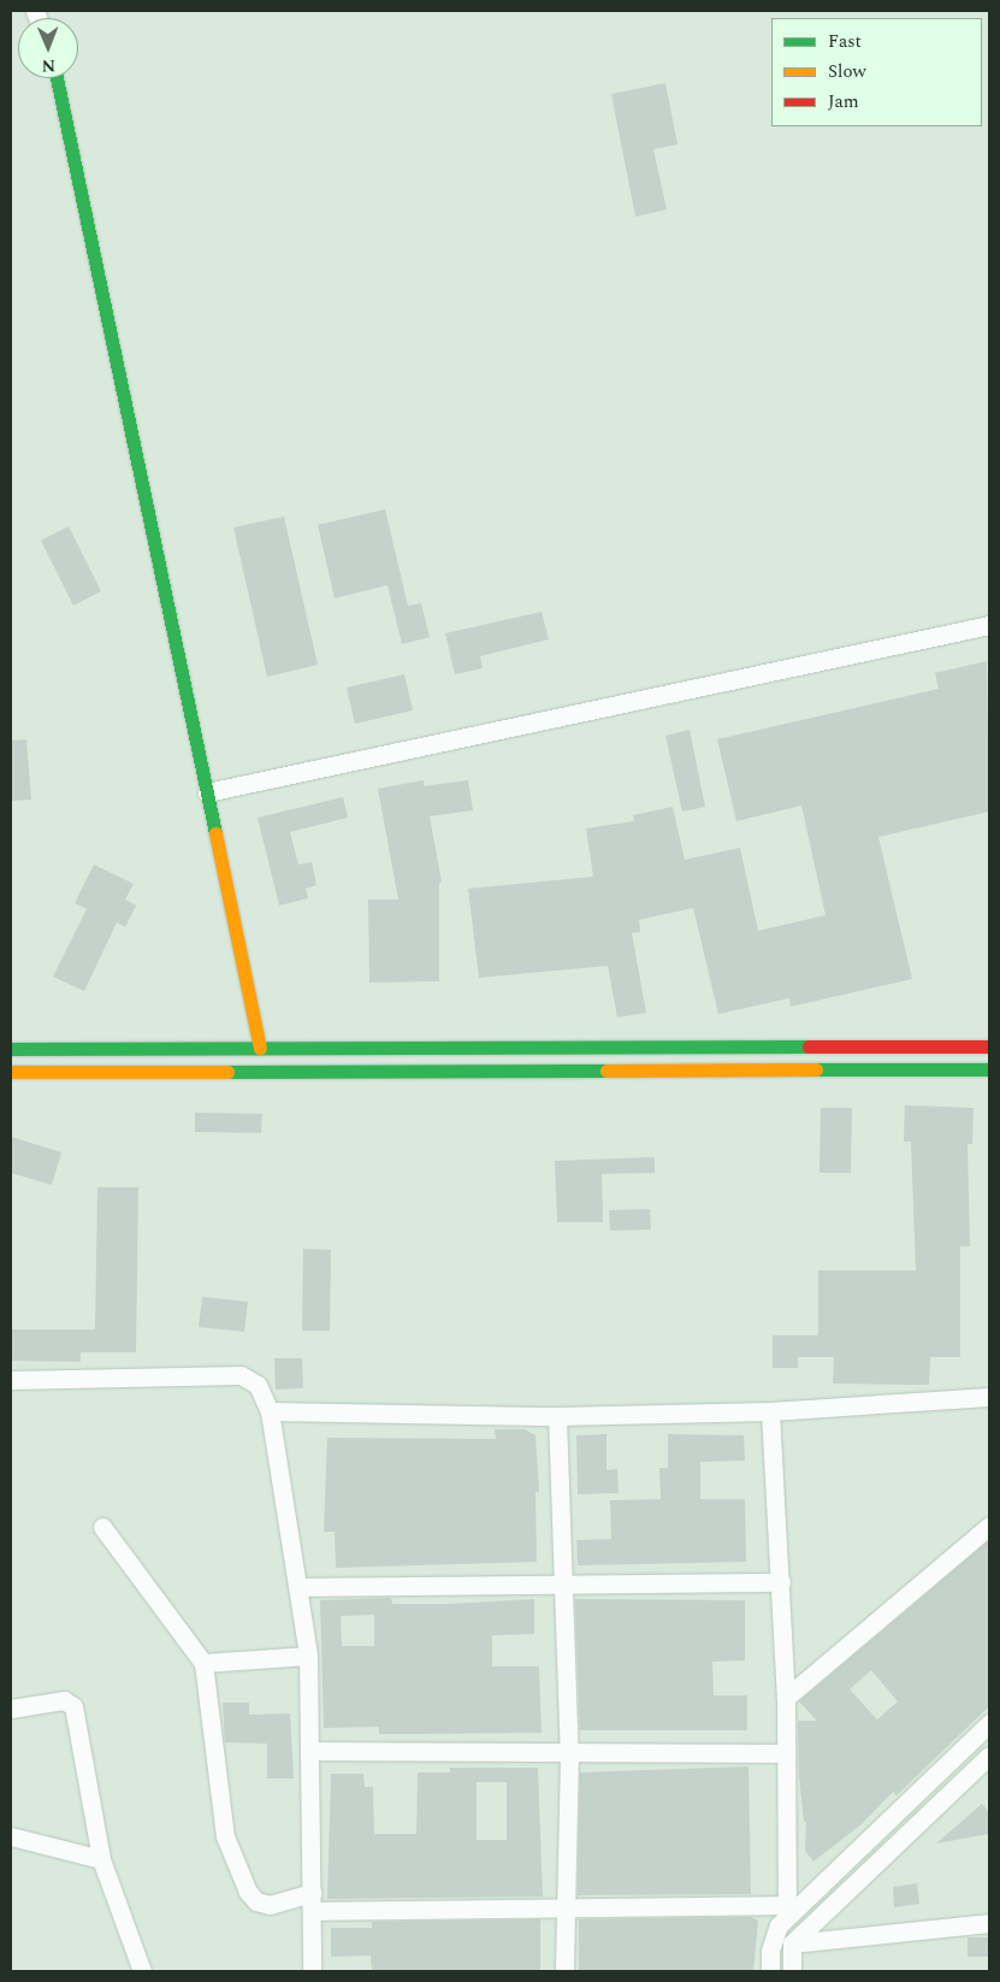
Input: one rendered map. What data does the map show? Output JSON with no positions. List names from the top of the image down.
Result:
{
  "legend": ["Fast", "Slow", "Jam"],
  "north": "bottom"
}
